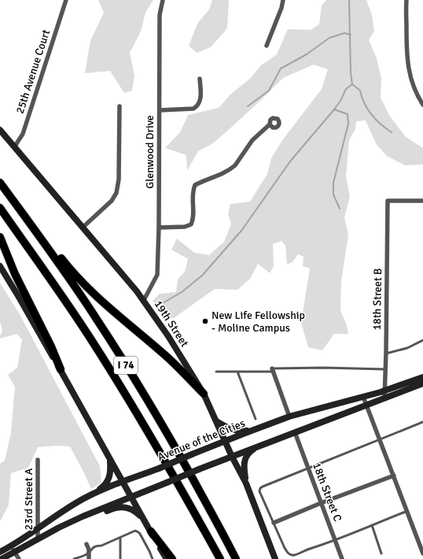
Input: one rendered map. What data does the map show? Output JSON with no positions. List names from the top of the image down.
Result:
{
  "streets": {
    "highway": ["I 74"],
    "main road": ["19th Street", "Avenue of the Cities"],
    "street": [
      "25th Avenue Court",
      "Glenwood Drive",
      "18th Street B",
      "18th Street C",
      "23rd Street A"
    ]
  },
  "crossings": [
    ["25th Avenue Court", "19th Street"],
    ["Glenwood Drive", "19th Street"],
    ["18th Street B", "Avenue of the Cities"],
    ["19th Street", "Avenue of the Cities"],
    ["Avenue of the Cities", "18th Street C"],
    ["Avenue of the Cities", "23rd Street A"]
  ],
  "places": ["New Life Fellowship - Moline Campus"]
}
